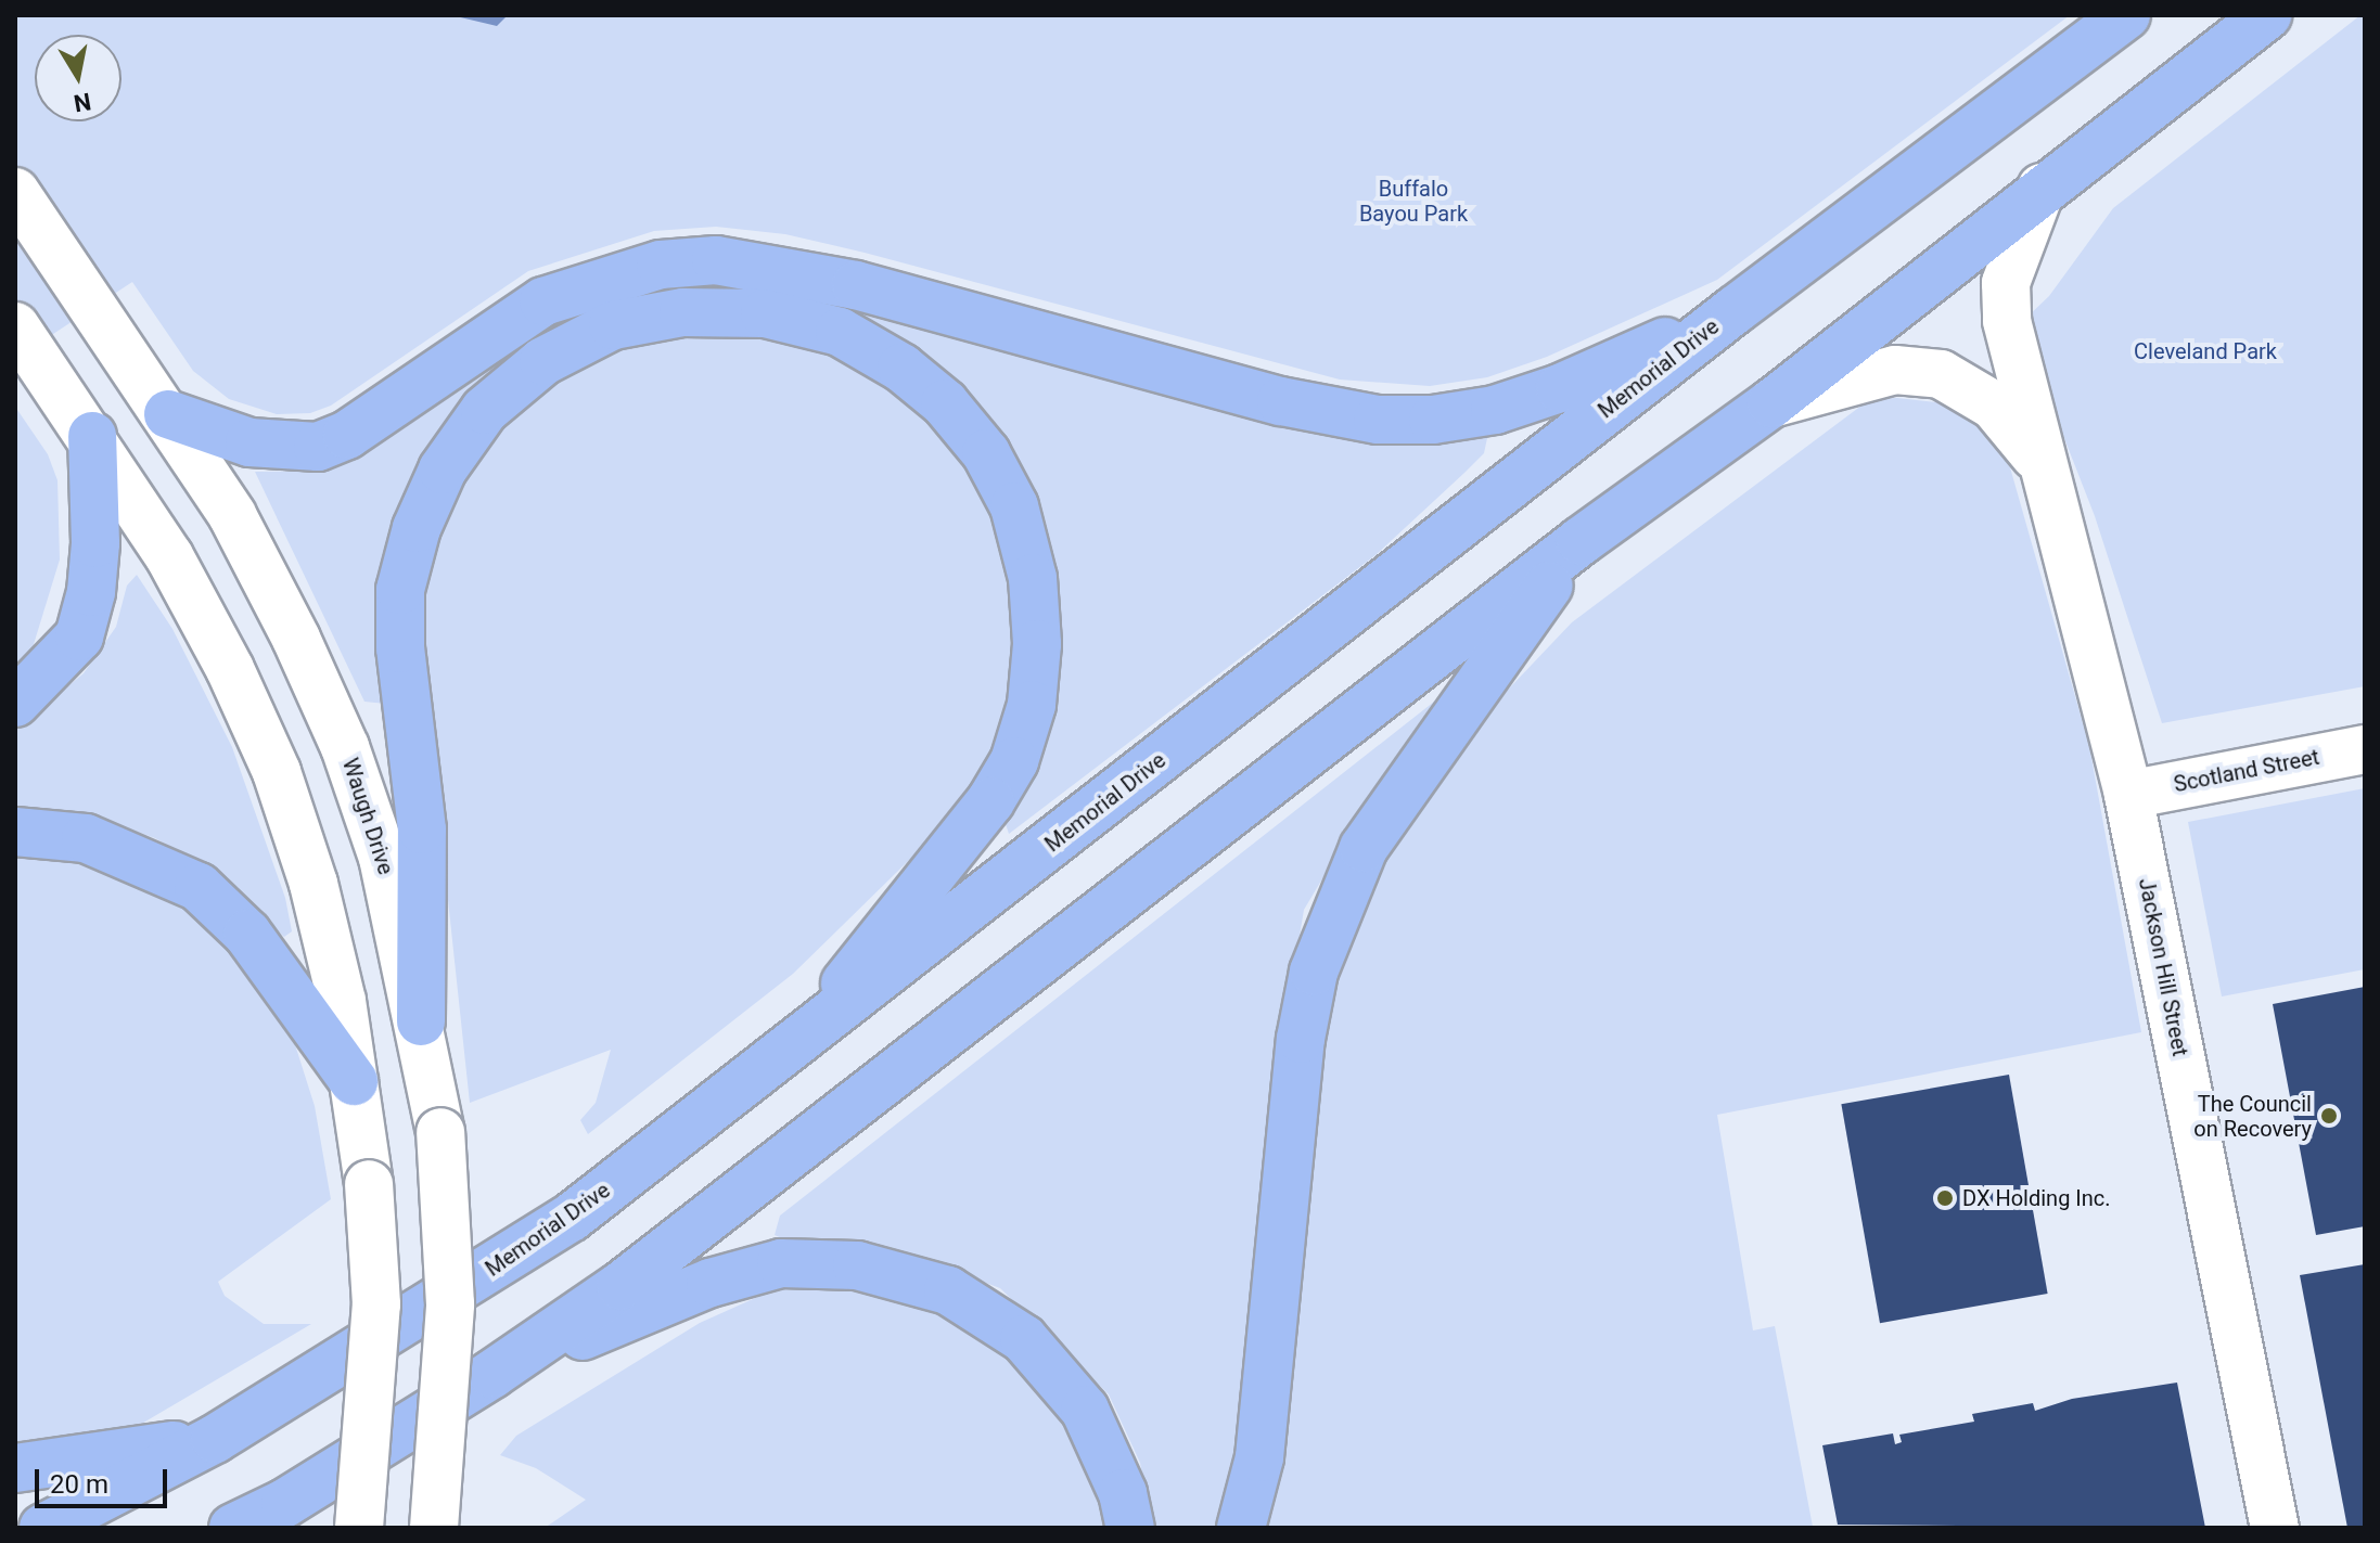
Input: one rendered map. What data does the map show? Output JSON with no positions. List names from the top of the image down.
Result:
{
  "streets": {
    "main road": [
      "Memorial Drive",
      "Scotland Street",
      "Waugh Drive",
      "Jackson Hill Street"
    ]
  },
  "crossings": [
    ["Scotland Street", "Jackson Hill Street"]
  ],
  "parks": ["Buffalo Bayou Park", "Cleveland Park"],
  "places": ["The Council on Recovery", "DX Holding Inc."],
  "scale_bar": "20 m",
  "north": "bottom"
}
